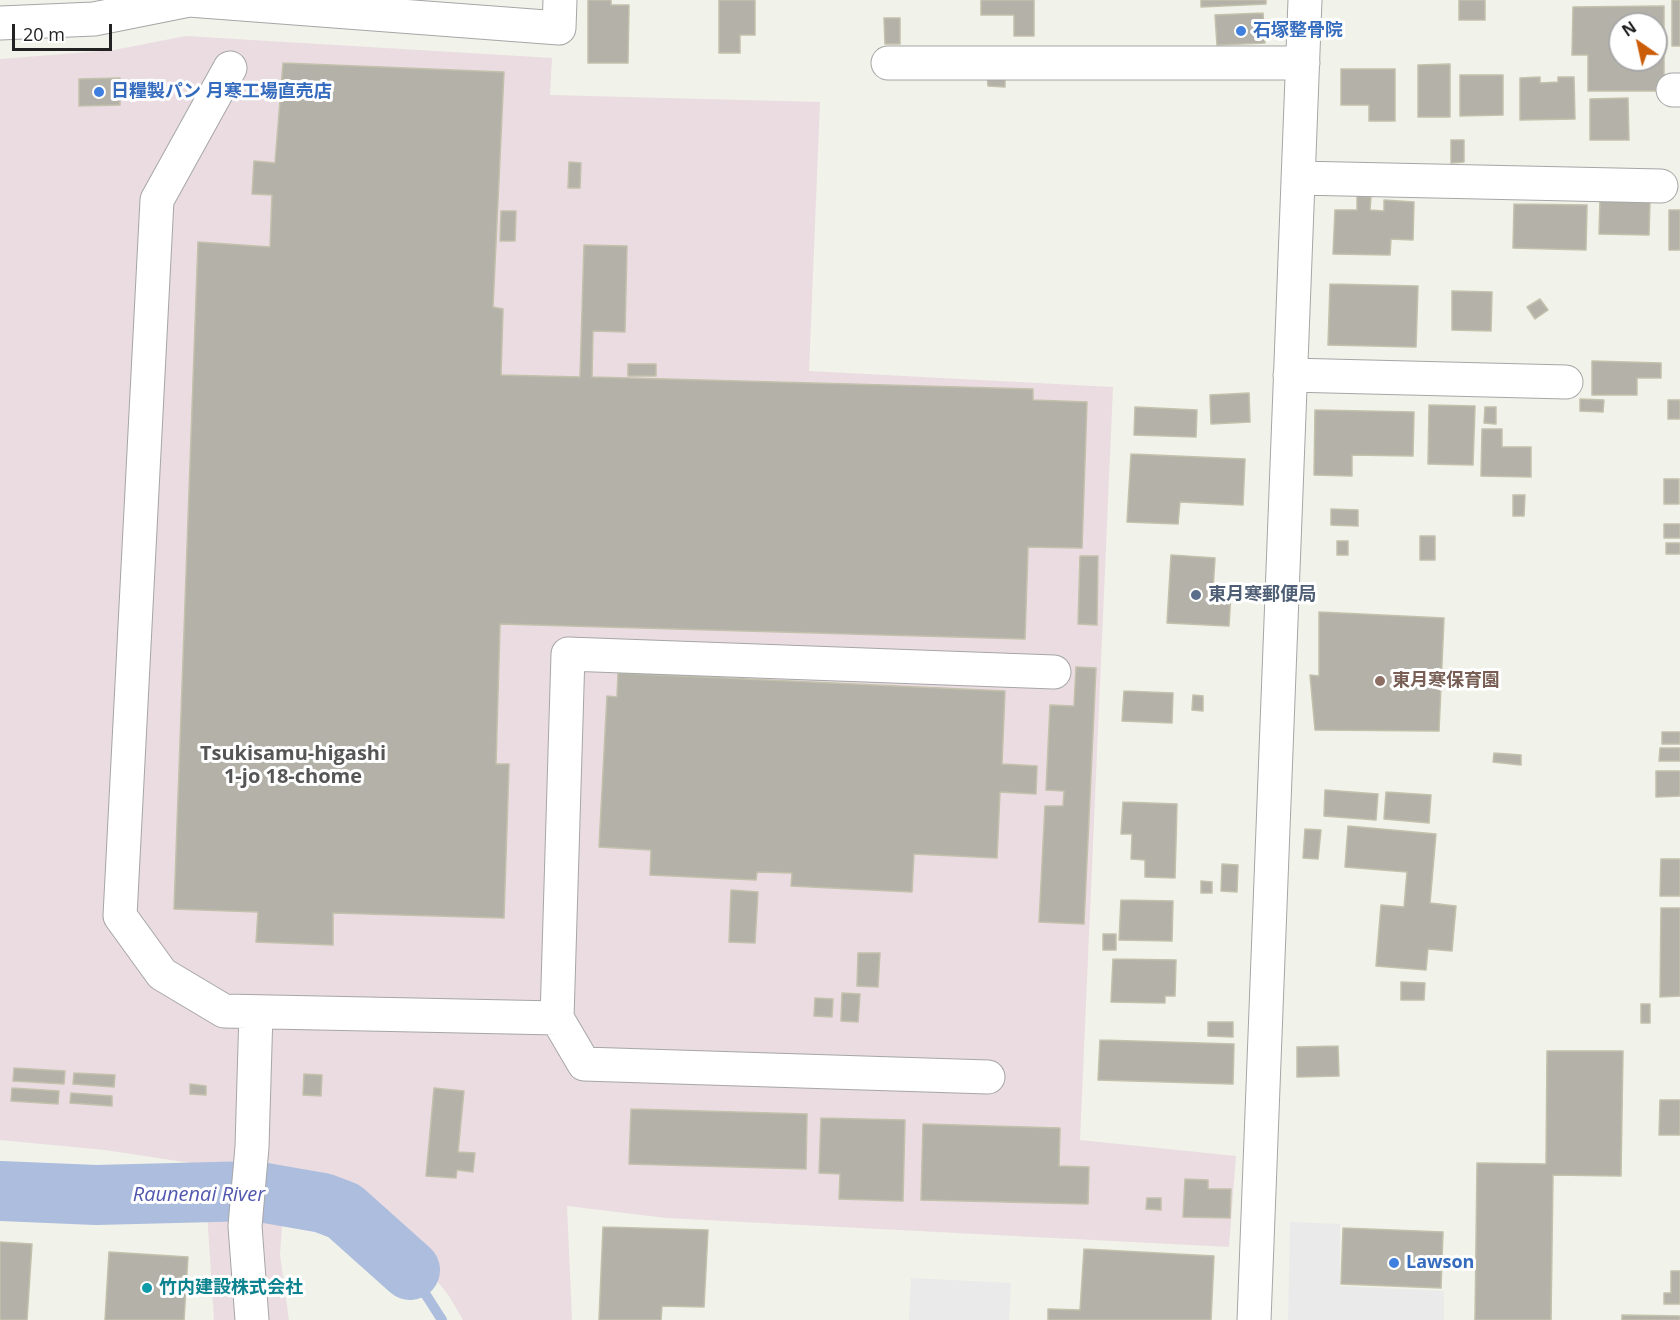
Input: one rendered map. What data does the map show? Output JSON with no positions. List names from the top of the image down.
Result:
{
  "districts": ["Tsukisamu-higashi 1-jo 18-chome"],
  "water": ["Raunenai River"],
  "places": [
    "石塚整骨院",
    "日糧製パン 月寒工場直売店",
    "東月寒郵便局",
    "東月寒保育園",
    "Lawson",
    "竹内建設株式会社"
  ],
  "scale_bar": "20 m",
  "north": "top left"
}
